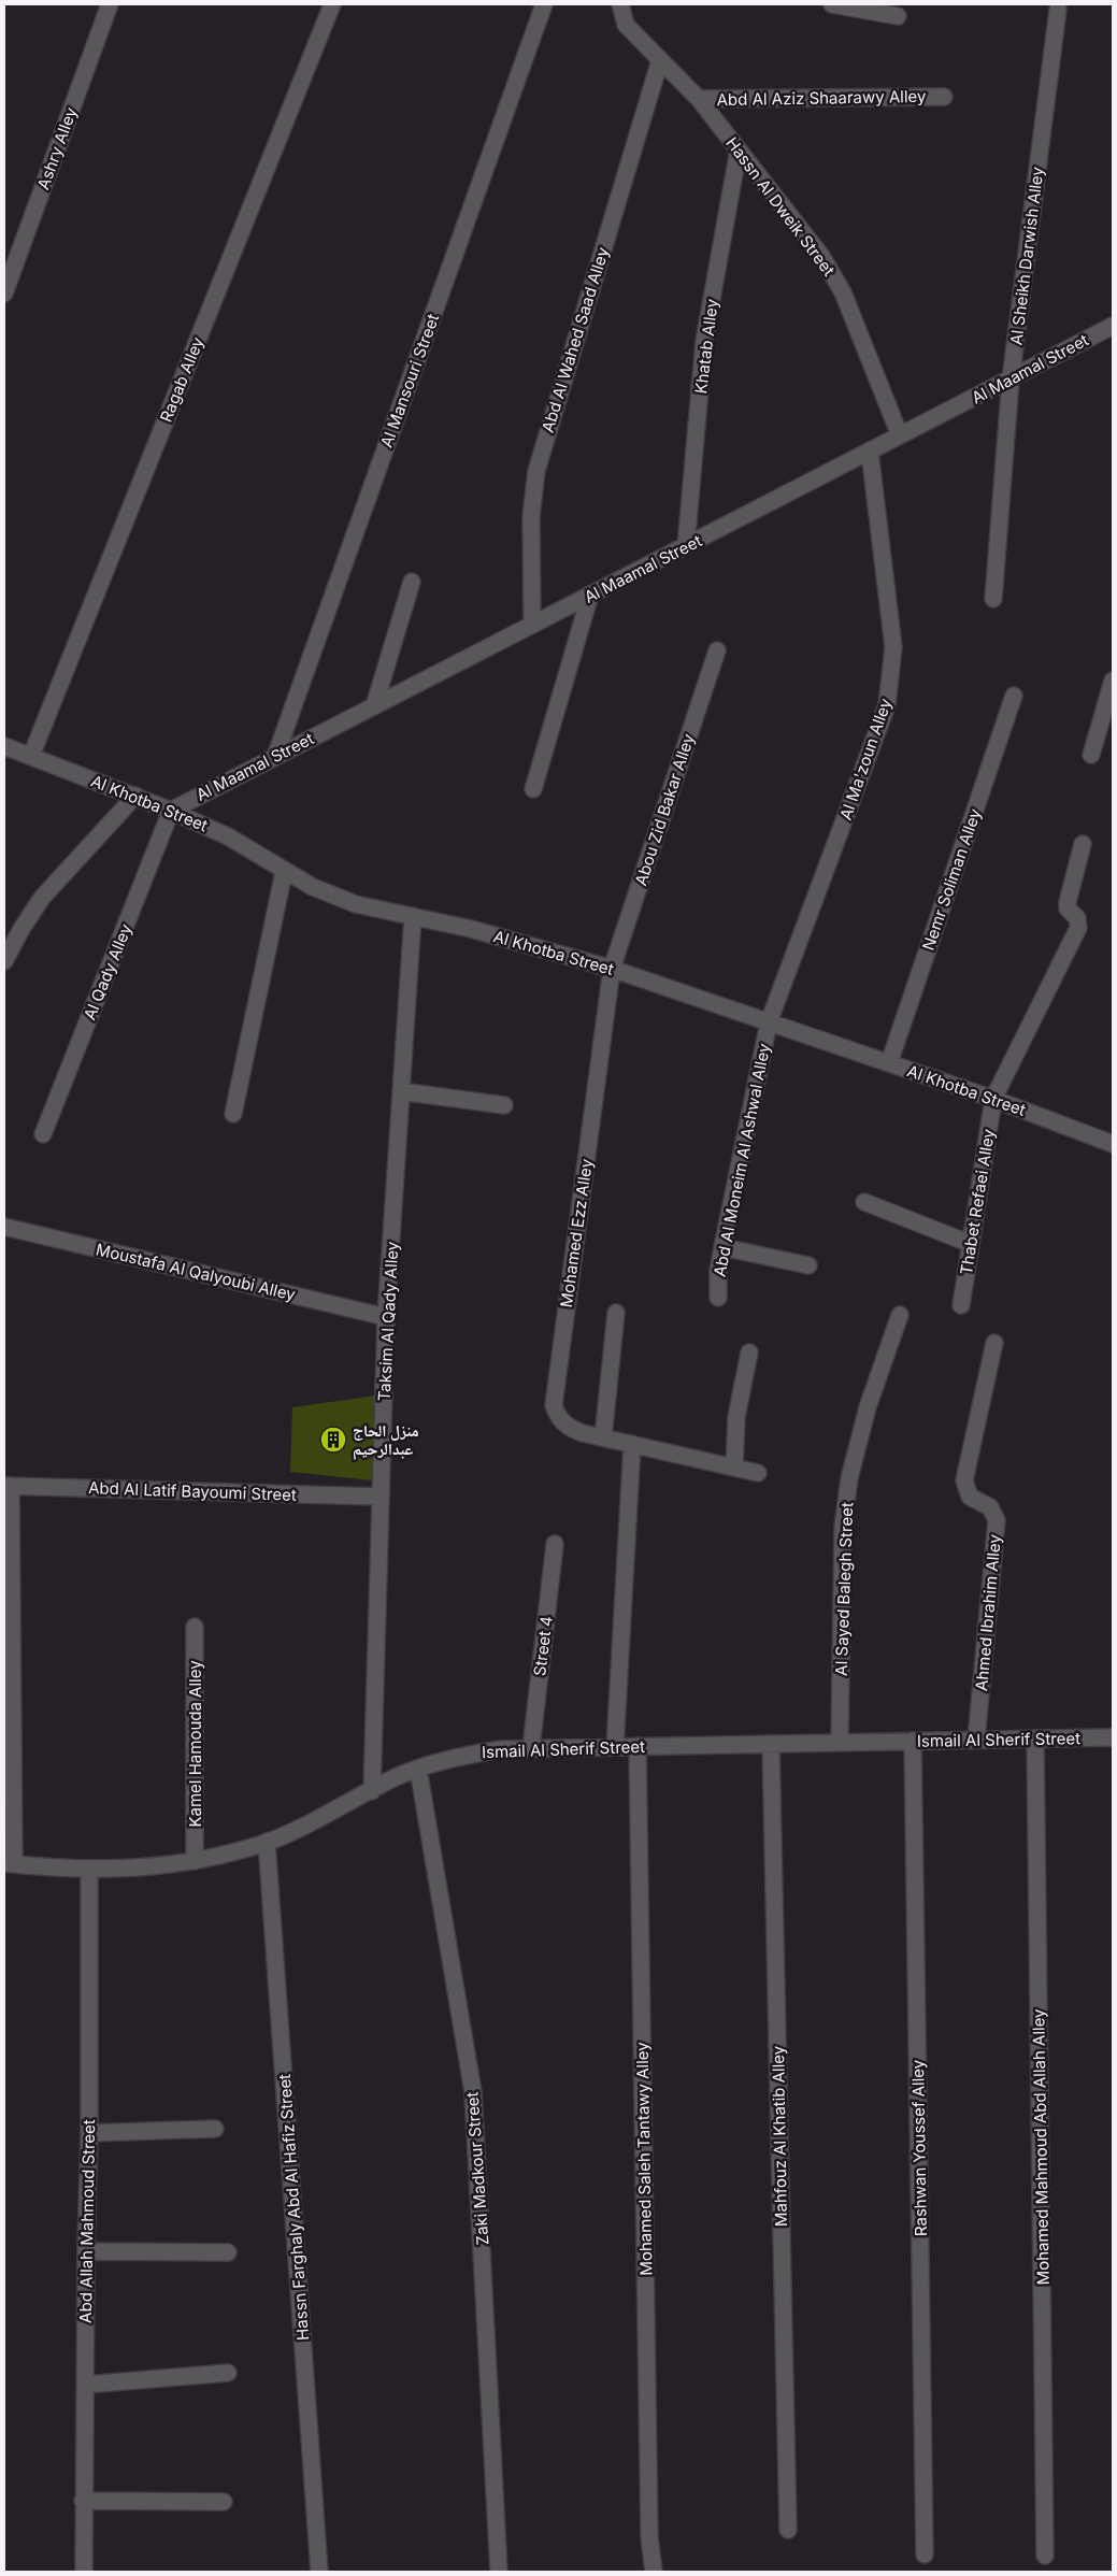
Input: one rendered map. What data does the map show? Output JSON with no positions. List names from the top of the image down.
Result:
{
  "streets": {
    "street": [
      "Abd Al Aziz Shaarawy Alley",
      "Ashry Alley",
      "Hassn Al Dweik Street",
      "Al Sheikh Darwish Alley",
      "Abd Al Wahed Saad Alley",
      "Khatab Alley",
      "Al Maamal Street",
      "Ragab Alley",
      "Al Mansouri Street",
      "Al Ma'zoun Alley",
      "Al Khotba Street",
      "Abou Zid Bakar Alley",
      "Nemr Soliman Alley",
      "Al Qady Alley",
      "Abd Al Moneim Al Ashwal Alley",
      "Thabet Refaei Alley",
      "Mohamed Ezz Alley",
      "Moustafa Al Qalyoubi Alley",
      "Taksim Al Qady Alley",
      "Abd Al Latif Bayoumi Street",
      "Al Sayed Balegh Street",
      "Ahmed Ibrahim Alley",
      "Street 4",
      "Ismail Al Sherif Street",
      "Kamel Hamouda Alley",
      "Mahfouz Al Khatib Alley",
      "Mohamed Mahmoud Abd Allah Alley",
      "Rashwan Youssef Alley",
      "Mohamed Saleh Tantawy Alley",
      "Zaki Madkour Street",
      "Hassn Farghaly Abd Al Hafiz Street",
      "Abd Allah Mahmoud Street"
    ]
  },
  "crossings": [
    ["Abd Al Aziz Shaarawy Alley", "Hassn Al Dweik Street"],
    ["Hassn Al Dweik Street", "Abd Al Wahed Saad Alley"],
    ["Hassn Al Dweik Street", "Khatab Alley"],
    ["Hassn Al Dweik Street", "Al Maamal Street"],
    ["Al Sheikh Darwish Alley", "Al Maamal Street"],
    ["Abd Al Wahed Saad Alley", "Al Maamal Street"],
    ["Khatab Alley", "Al Maamal Street"],
    ["Al Maamal Street", "Al Mansouri Street"],
    ["Al Maamal Street", "Al Ma'zoun Alley"],
    ["Al Maamal Street", "Al Khotba Street"],
    ["Al Maamal Street", "Al Qady Alley"],
    ["Ragab Alley", "Al Khotba Street"],
    ["Al Ma'zoun Alley", "Al Khotba Street"],
    ["Al Ma'zoun Alley", "Abd Al Moneim Al Ashwal Alley"],
    ["Al Khotba Street", "Abou Zid Bakar Alley"],
    ["Al Khotba Street", "Nemr Soliman Alley"],
    ["Al Khotba Street", "Al Qady Alley"],
    ["Al Khotba Street", "Abd Al Moneim Al Ashwal Alley"],
    ["Al Khotba Street", "Thabet Refaei Alley"],
    ["Al Khotba Street", "Mohamed Ezz Alley"],
    ["Al Khotba Street", "Taksim Al Qady Alley"],
    ["Abou Zid Bakar Alley", "Mohamed Ezz Alley"],
    ["Moustafa Al Qalyoubi Alley", "Taksim Al Qady Alley"],
    ["Taksim Al Qady Alley", "Abd Al Latif Bayoumi Street"],
    ["Taksim Al Qady Alley", "Ismail Al Sherif Street"],
    ["Al Sayed Balegh Street", "Ismail Al Sherif Street"],
    ["Ahmed Ibrahim Alley", "Ismail Al Sherif Street"],
    ["Street 4", "Ismail Al Sherif Street"],
    ["Ismail Al Sherif Street", "Kamel Hamouda Alley"],
    ["Ismail Al Sherif Street", "Mahfouz Al Khatib Alley"],
    ["Ismail Al Sherif Street", "Mohamed Mahmoud Abd Allah Alley"],
    ["Ismail Al Sherif Street", "Rashwan Youssef Alley"],
    ["Ismail Al Sherif Street", "Mohamed Saleh Tantawy Alley"],
    ["Ismail Al Sherif Street", "Zaki Madkour Street"],
    ["Ismail Al Sherif Street", "Hassn Farghaly Abd Al Hafiz Street"],
    ["Ismail Al Sherif Street", "Abd Allah Mahmoud Street"]
  ],
  "places": {
    "building": ["منزل الحاج عبدالرحيم"]
  }
}
